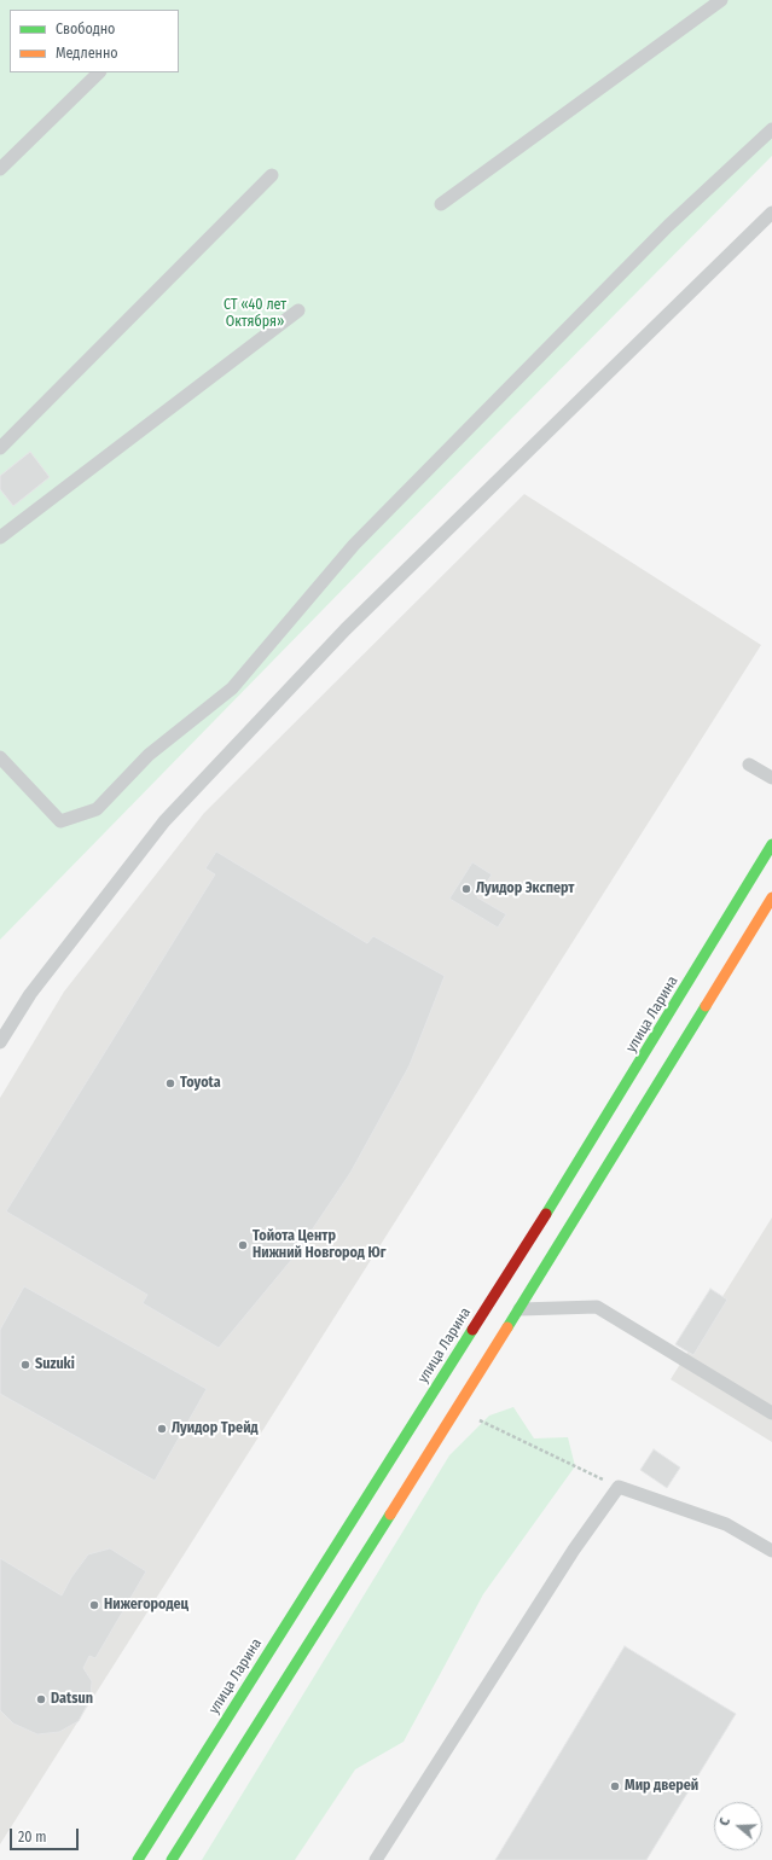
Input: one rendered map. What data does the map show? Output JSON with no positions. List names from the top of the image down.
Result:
{
  "streets": {
    "main road": ["улица Ларина"]
  },
  "parks": ["СТ «40 лет Октября»"],
  "places": [
    "Луидор Эксперт",
    "Toyota",
    "Тойота Центр Нижний Новгород Юг",
    "Suzuki",
    "Луидор Трейд",
    "Нижегородец",
    "Datsun",
    "Мир дверей"
  ],
  "legend": ["Свободно", "Медленно"],
  "scale_bar": "20 m",
  "north": "left"
}
